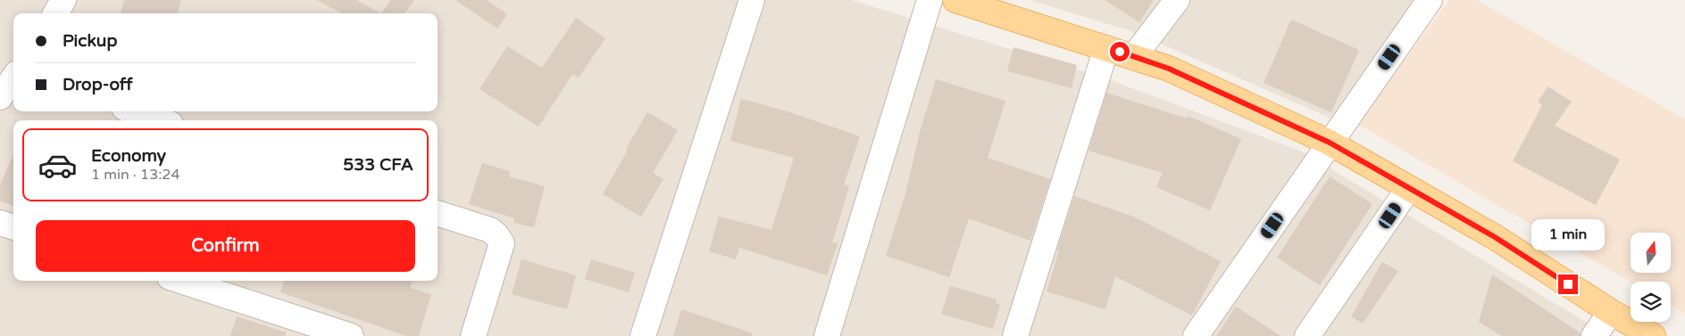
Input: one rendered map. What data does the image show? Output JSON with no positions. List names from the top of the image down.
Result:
{
  "north": "top",
  "page": {
    "banner": ["Pickup", "Drop-off"],
    "list": [
      {
        "name": "Economy",
        "note": "1 min · 13:24",
        "value": "533 CFA"
      }
    ],
    "buttons": "Confirm",
    "bubble": "1 min"
  }
}
